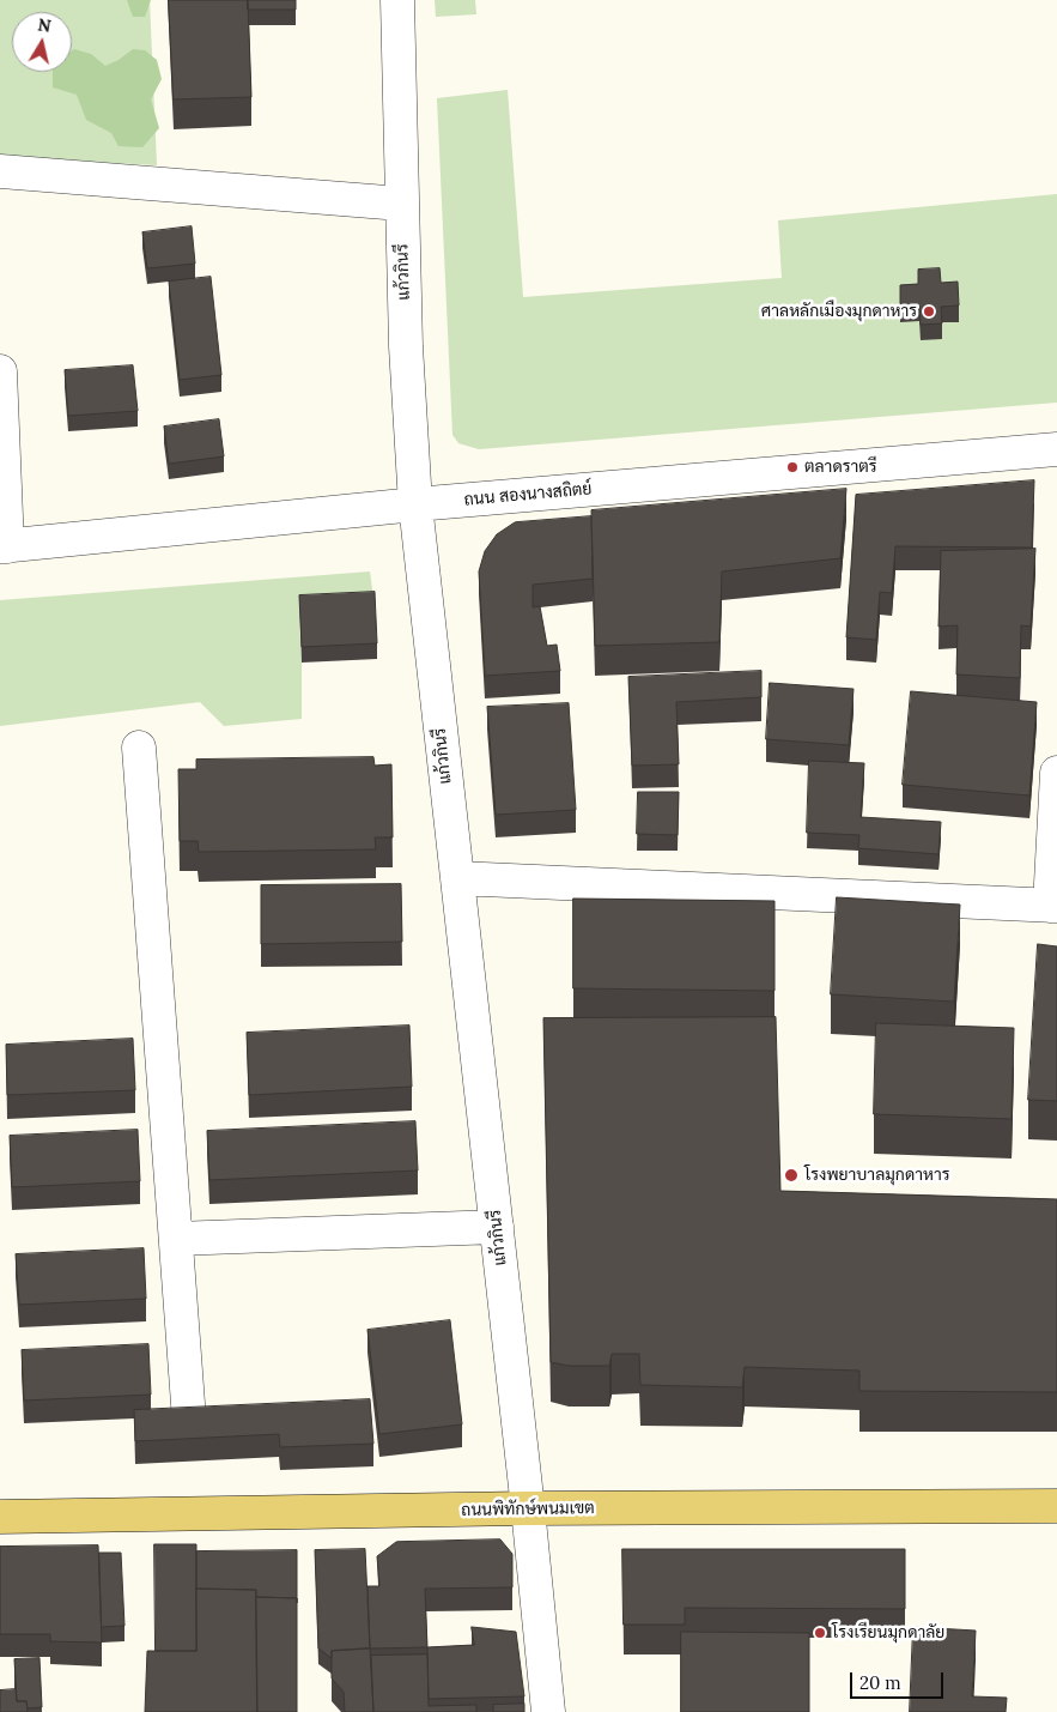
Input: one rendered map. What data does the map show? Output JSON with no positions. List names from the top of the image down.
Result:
{
  "streets": {
    "main road": ["ถนนพิทักษ์พนมเขต"],
    "street": ["แก้วกินรี", "ถนน สองนางสถิตย์"]
  },
  "crossings": [
    ["แก้วกินรี", "ถนน สองนางสถิตย์"],
    ["แก้วกินรี", "ถนนพิทักษ์พนมเขต"]
  ],
  "places": [
    "ศาลหลักเมืองมุกดาหาร",
    "ตลาดราตรี",
    "โรงพยาบาลมุกดาหาร",
    "โรงเรียนมุกดาลัย"
  ],
  "scale_bar": "20 m",
  "north": "top"
}
